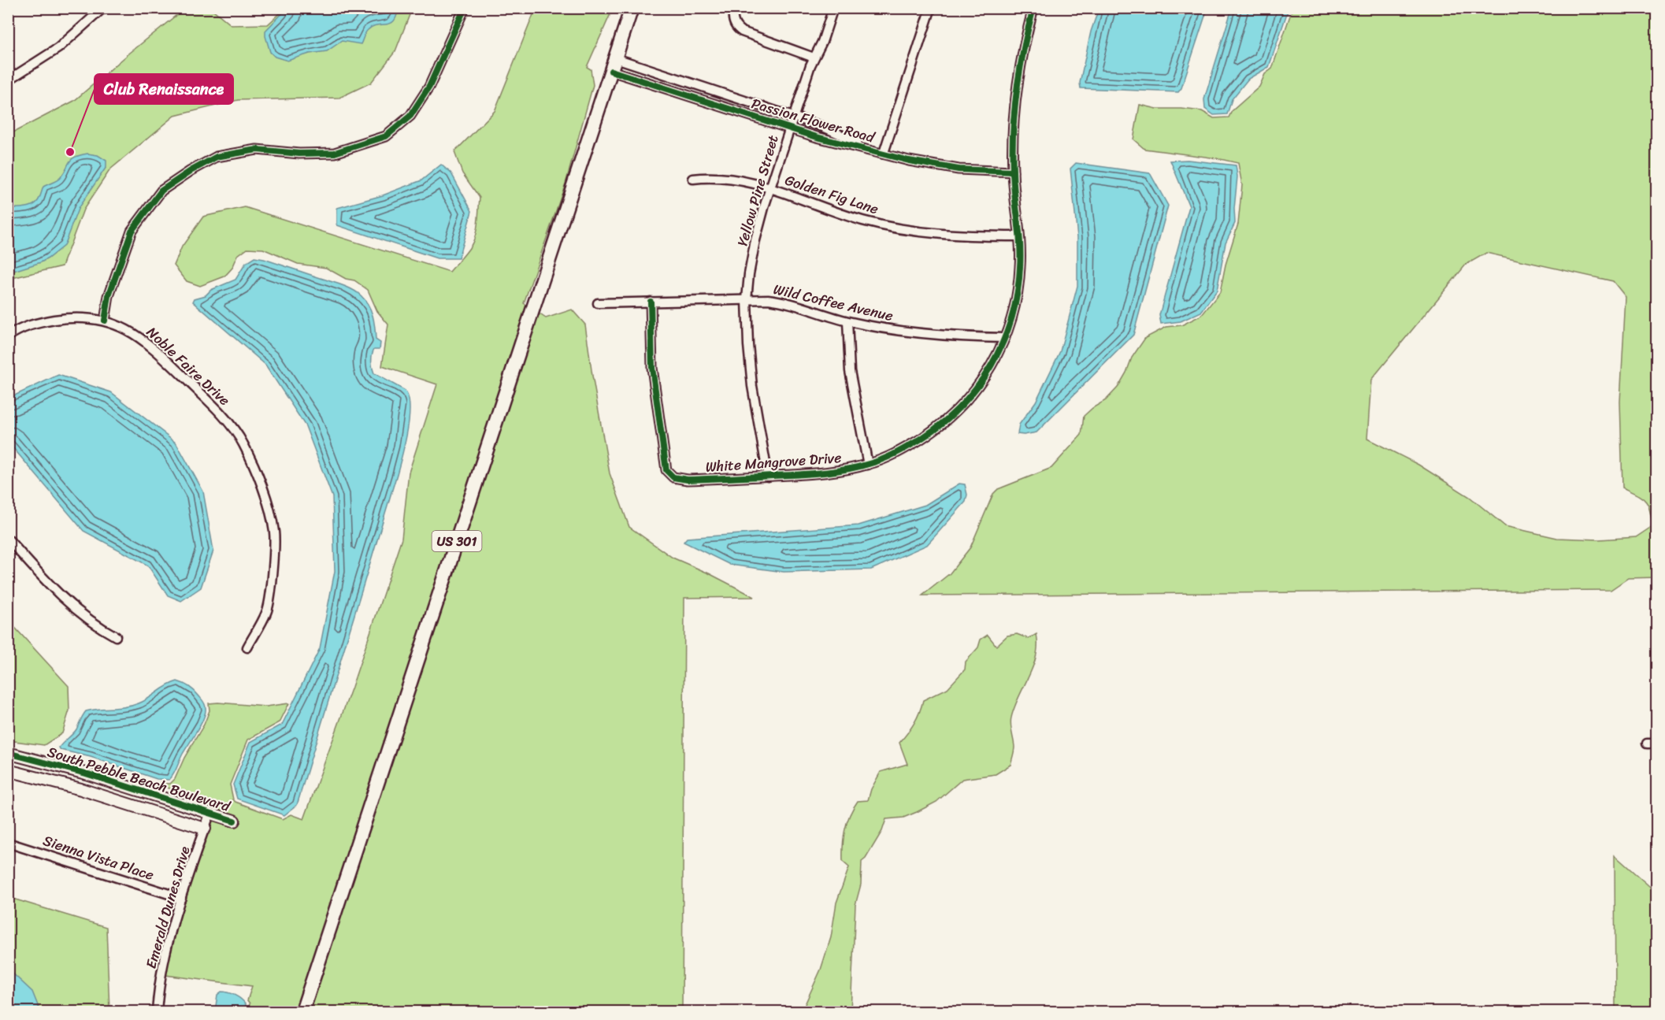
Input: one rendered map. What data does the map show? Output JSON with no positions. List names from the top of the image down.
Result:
{
  "streets": {
    "main road": ["US 301"],
    "street": [
      "Passion Flower Road",
      "Yellow Pine Street",
      "Golden Fig Lane",
      "Wild Coffee Avenue",
      "Noble Faire Drive",
      "White Mangrove Drive",
      "South Pebble Beach Boulevard",
      "Sienna Vista Place",
      "Emerald Dunes Drive"
    ]
  },
  "crossings": [
    ["Passion Flower Road", "Yellow Pine Street"],
    ["Passion Flower Road", "White Mangrove Drive"],
    ["Passion Flower Road", "US 301"],
    ["Yellow Pine Street", "Golden Fig Lane"],
    ["Yellow Pine Street", "Wild Coffee Avenue"],
    ["Yellow Pine Street", "White Mangrove Drive"],
    ["Golden Fig Lane", "White Mangrove Drive"],
    ["Wild Coffee Avenue", "White Mangrove Drive"],
    ["South Pebble Beach Boulevard", "Emerald Dunes Drive"],
    ["Sienna Vista Place", "Emerald Dunes Drive"]
  ],
  "places": ["Club Renaissance"]
}
